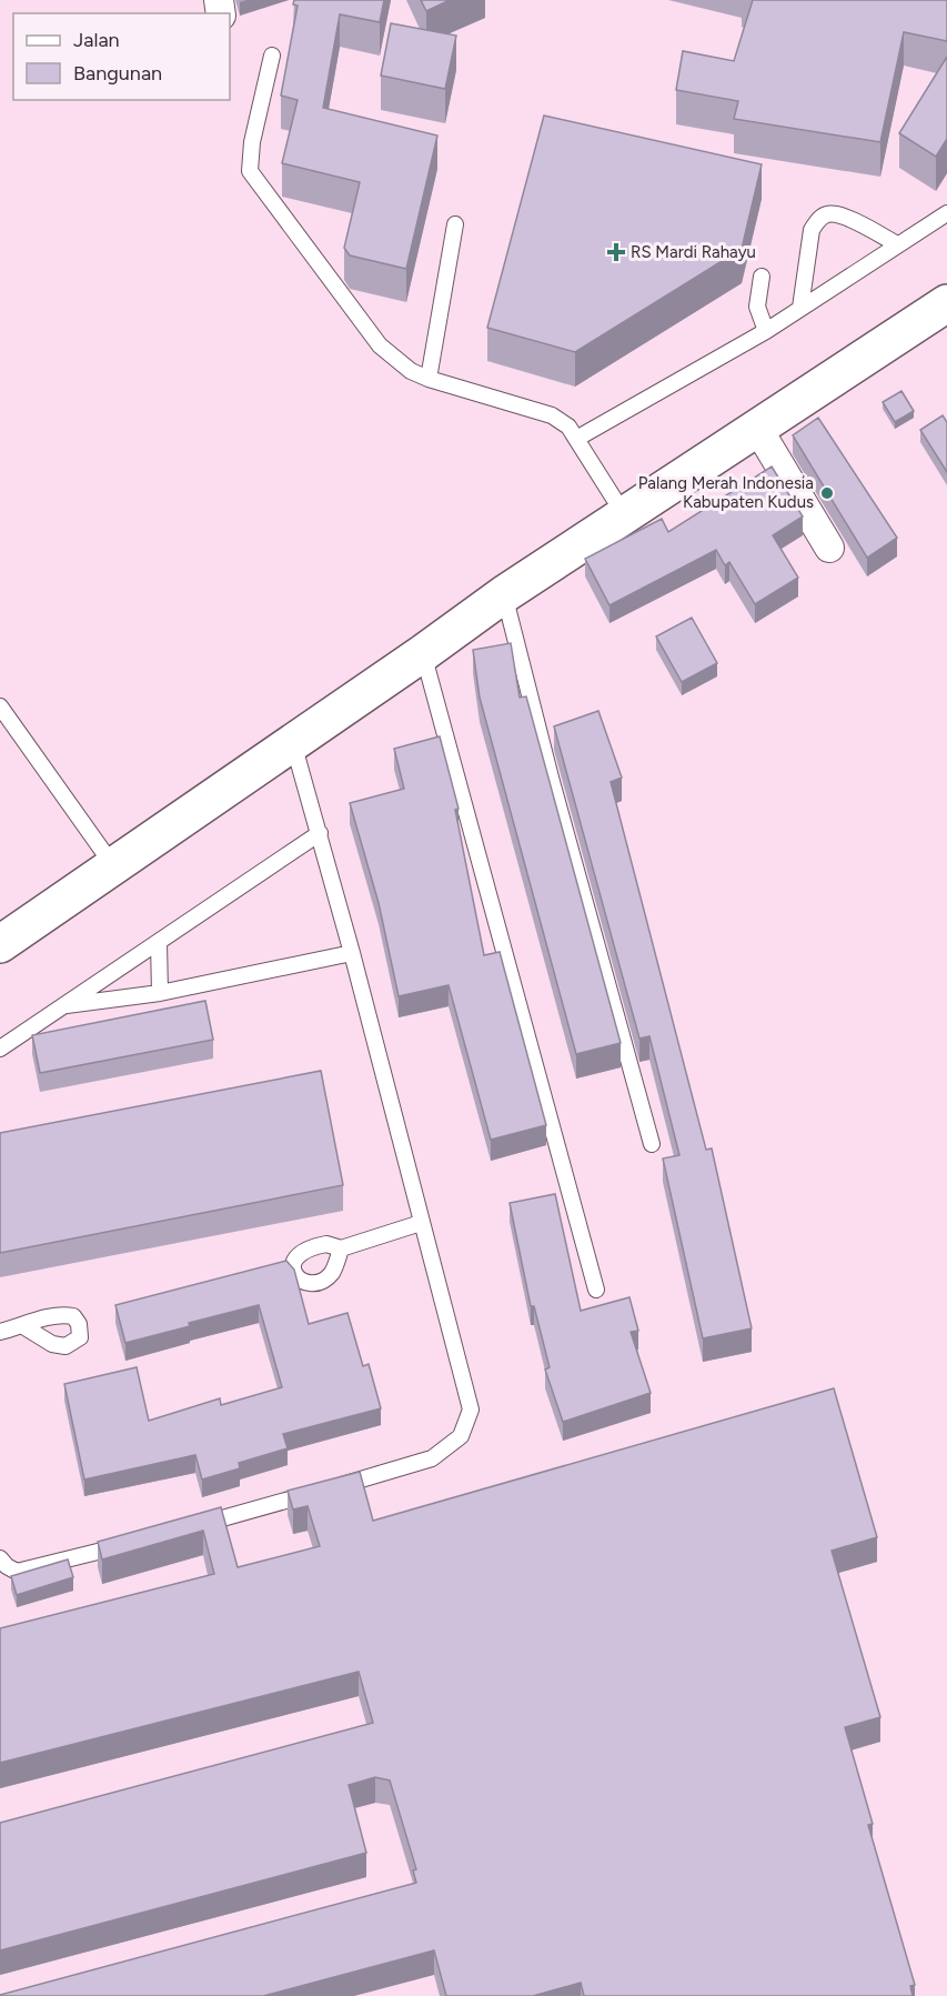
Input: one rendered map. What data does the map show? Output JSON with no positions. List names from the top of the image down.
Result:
{
  "places": {
    "health": ["RS Mardi Rahayu"],
    "other": ["Palang Merah Indonesia Kabupaten Kudus"]
  },
  "legend": ["Jalan", "Bangunan"]
}
